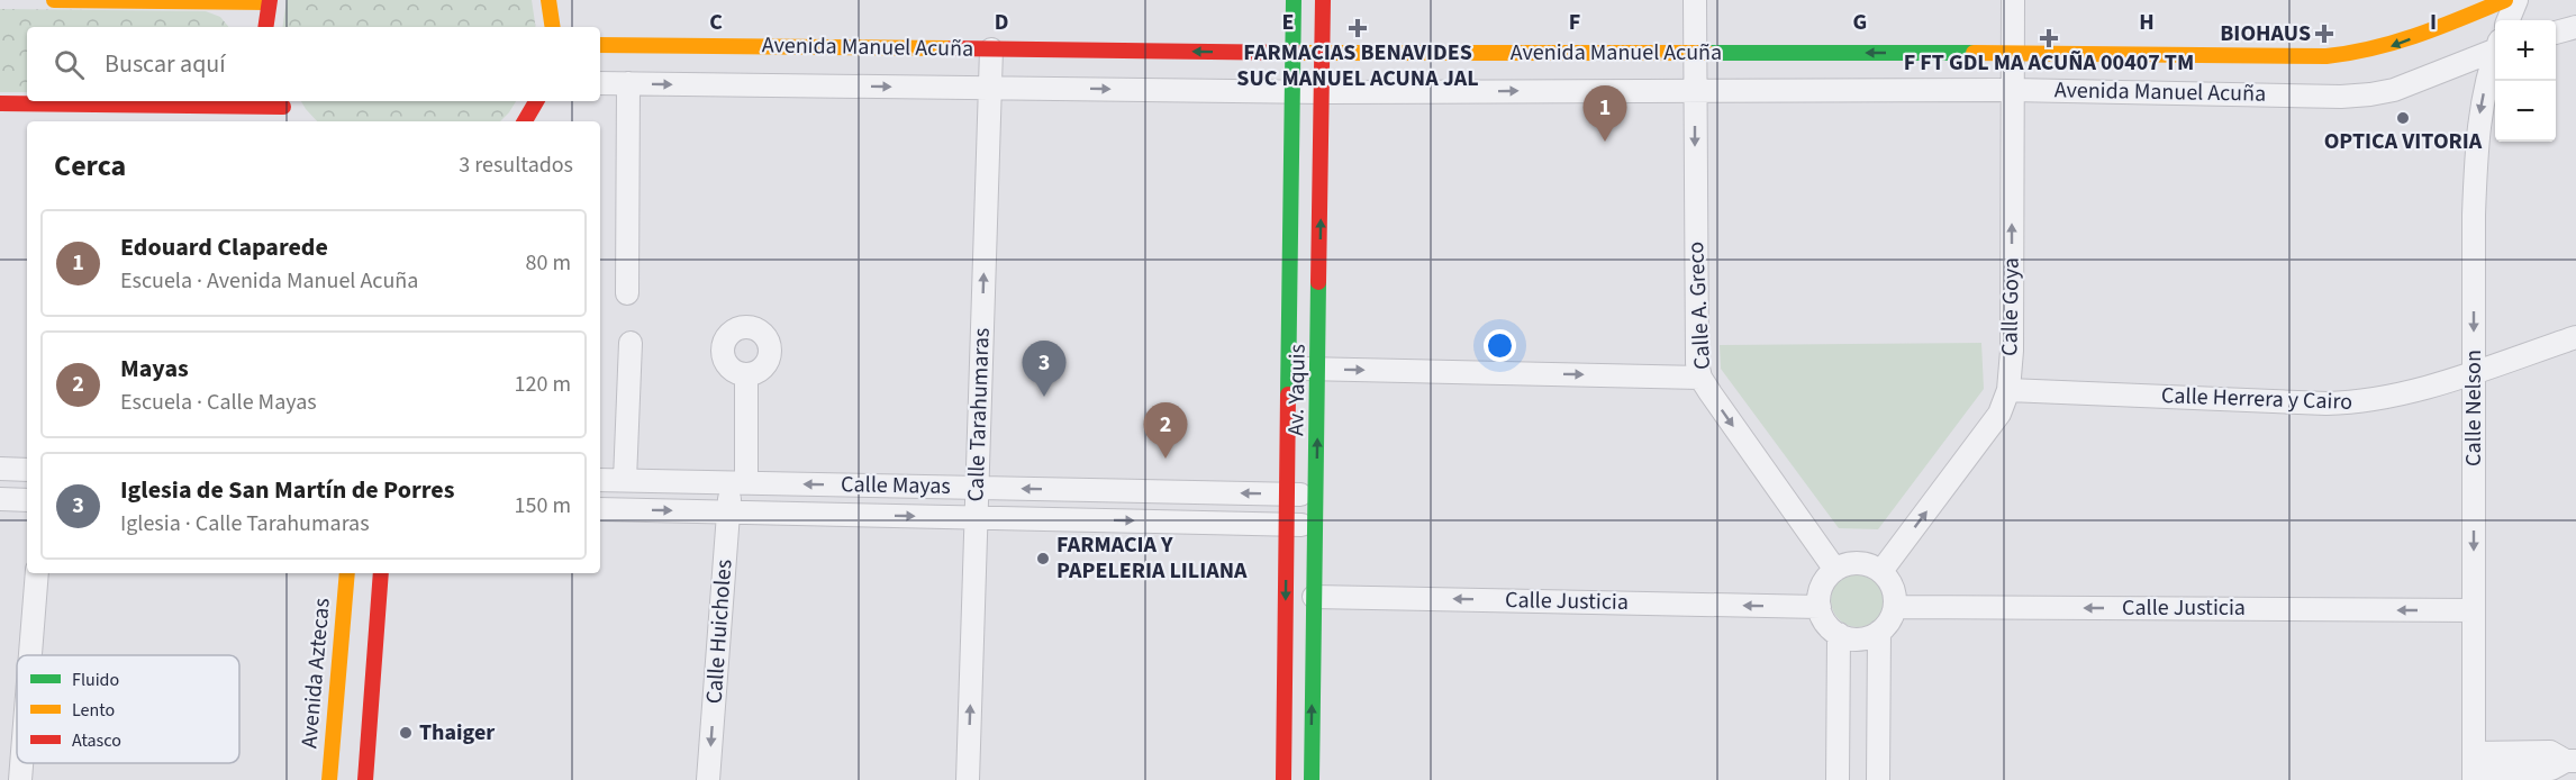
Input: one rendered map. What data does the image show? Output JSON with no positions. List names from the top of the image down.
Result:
{
  "streets": {
    "street": [
      "Avenida Manuel Acuña",
      "Calle A. Greco",
      "Calle Goya",
      "Av. Yaquis",
      "Calle Herrera y Cairo",
      "Calle Nelson",
      "Calle Tarahumaras",
      "Calle Mayas",
      "Calle Justicia",
      "Calle Huicholes",
      "Avenida Aztecas"
    ]
  },
  "crossings": [
    ["Avenida Manuel Acuña", "Calle A. Greco"],
    ["Avenida Manuel Acuña", "Calle Goya"],
    ["Avenida Manuel Acuña", "Av. Yaquis"],
    ["Avenida Manuel Acuña", "Calle Tarahumaras"],
    ["Calle A. Greco", "Calle Goya"],
    ["Calle A. Greco", "Calle Justicia"],
    ["Calle Goya", "Calle Herrera y Cairo"],
    ["Calle Goya", "Calle Justicia"],
    ["Av. Yaquis", "Calle Mayas"],
    ["Av. Yaquis", "Calle Justicia"],
    ["Calle Herrera y Cairo", "Calle Nelson"],
    ["Calle Nelson", "Calle Justicia"],
    ["Calle Tarahumaras", "Calle Mayas"],
    ["Calle Mayas", "Calle Huicholes"]
  ],
  "one_way": [
    "Calle A. Greco",
    "Calle Goya",
    "Calle Nelson",
    "Calle Tarahumaras",
    "Calle Justicia",
    "Calle Huicholes"
  ],
  "places": {
    "health": ["FARMACIAS BENAVIDES SUC MANUEL ACUNA JAL", "BIOHAUS", "F FT GDL MA ACUÑA 00407 TM"],
    "other": ["OPTICA VITORIA", "FARMACIA Y PAPELERIA LILIANA", "Thaiger"]
  },
  "legend": ["Fluido", "Lento", "Atasco"],
  "page": {
    "map_buttons": ["+", "−"],
    "search": "Buscar aquí",
    "pins": ["1", "3", "2"],
    "heading": ["Cerca", "3 resultados"],
    "list": [
      {
        "mark": "1",
        "name": "Edouard Claparede",
        "note": "Escuela · Avenida Manuel Acuña",
        "value": "80 m"
      },
      {
        "mark": "2",
        "name": "Mayas",
        "note": "Escuela · Calle Mayas",
        "value": "120 m"
      },
      {
        "mark": "3",
        "name": "Iglesia de San Martín de Porres",
        "note": "Iglesia · Calle Tarahumaras",
        "value": "150 m"
      }
    ]
  },
  "grid": {
    "columns": [
      "C",
      "D",
      "E",
      "F",
      "G",
      "H",
      "I"
    ]
  }
}
